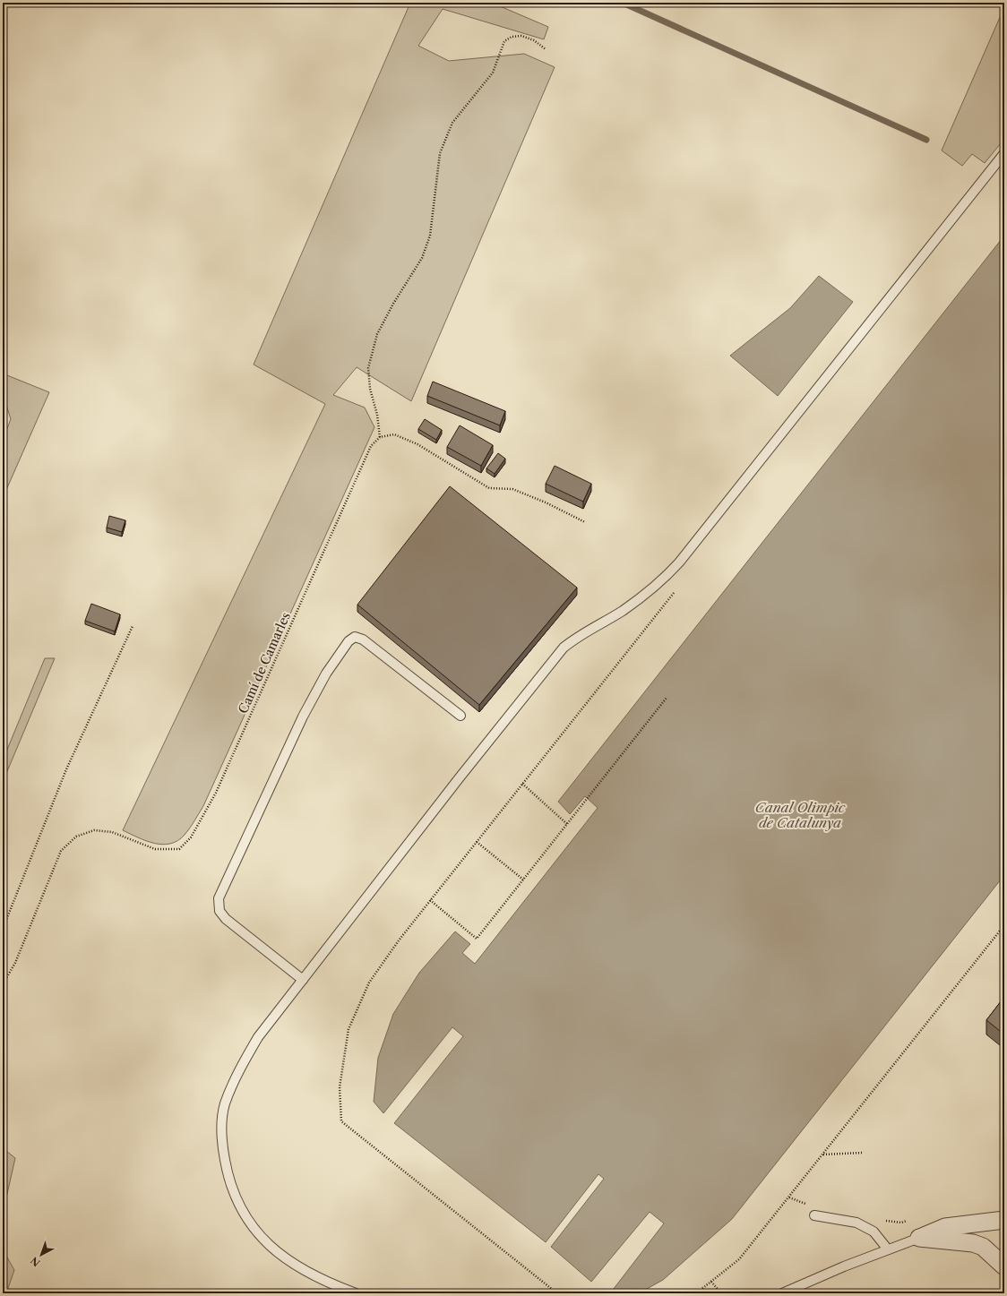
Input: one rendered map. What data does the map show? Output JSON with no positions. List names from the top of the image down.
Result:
{
  "streets": {
    "path": ["Camí de Camarles"]
  },
  "water": ["Canal Olimpic de Catalunya"],
  "north": "bottom left"
}
